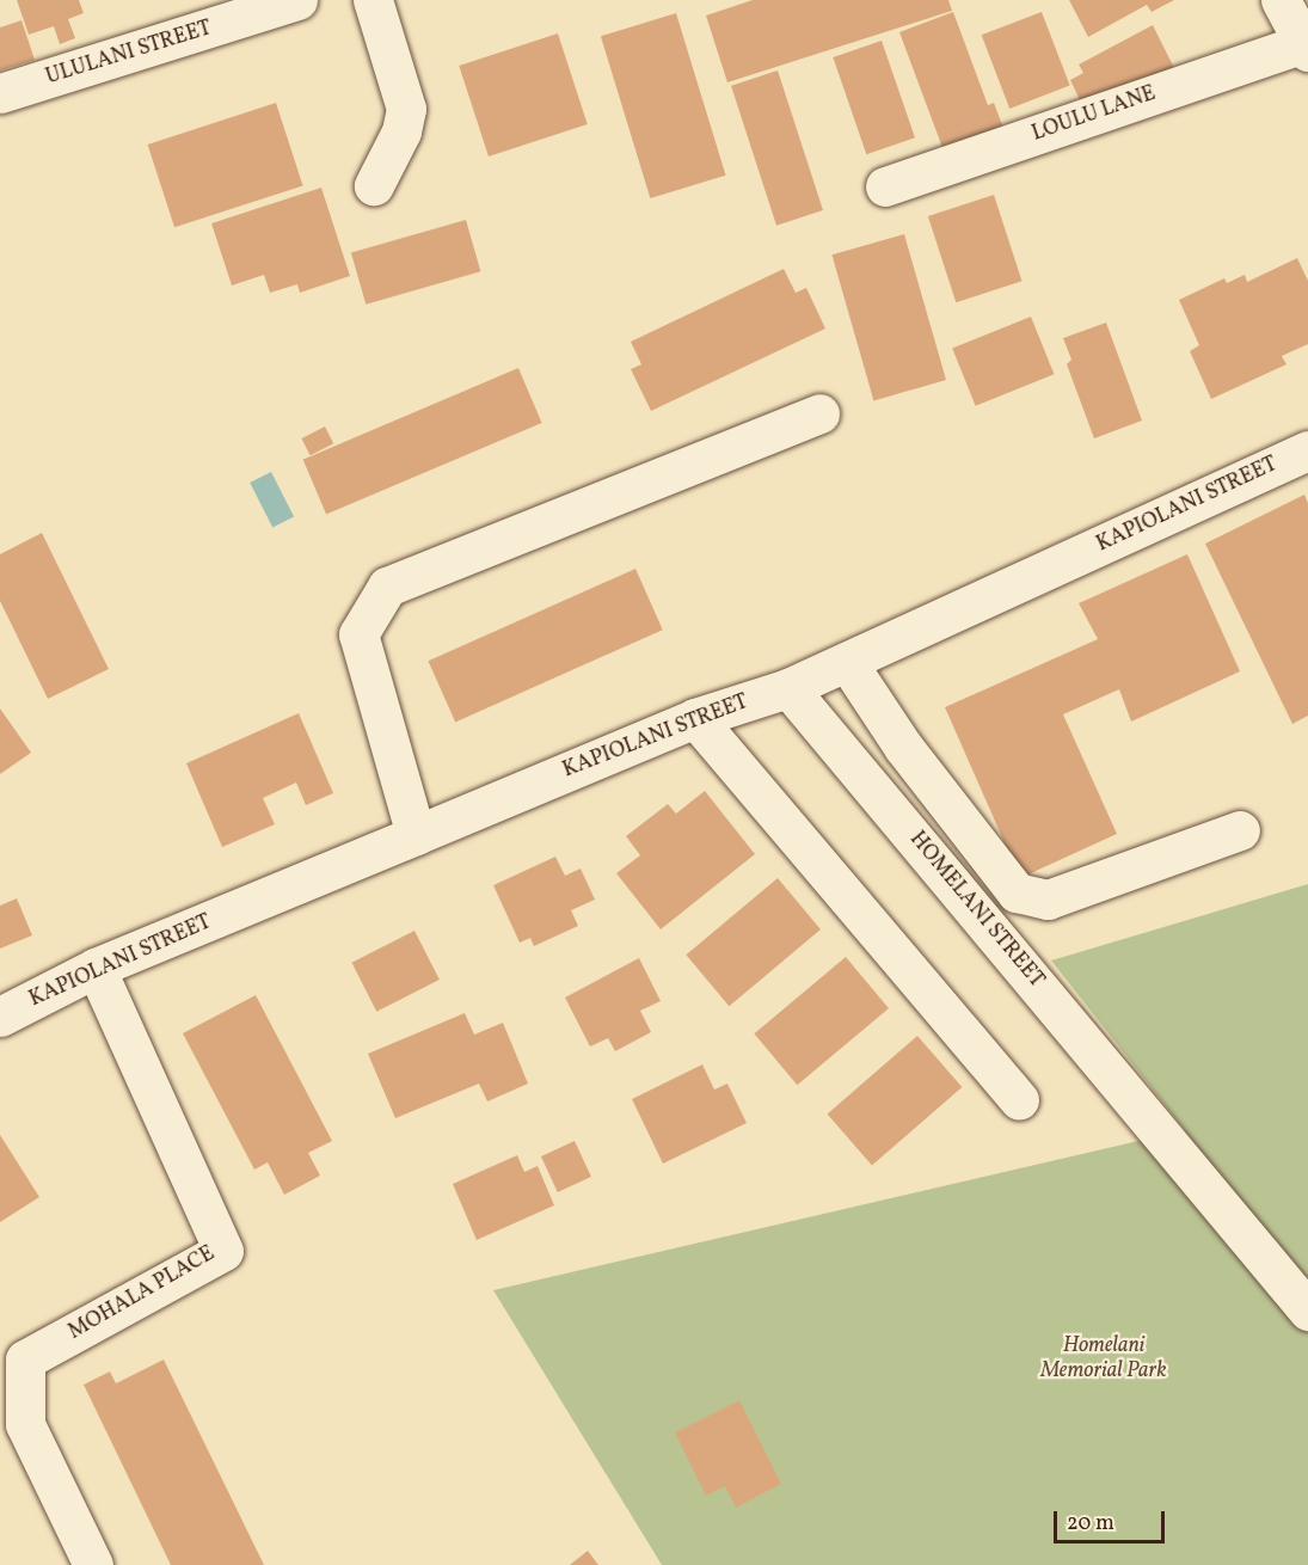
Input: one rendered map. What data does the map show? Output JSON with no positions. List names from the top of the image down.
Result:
{
  "streets": {
    "street": [
      "ULULANI STREET",
      "LOULU LANE",
      "KAPIOLANI STREET",
      "HOMELANI STREET",
      "MOHALA PLACE"
    ]
  },
  "crossings": [
    ["KAPIOLANI STREET", "HOMELANI STREET"],
    ["KAPIOLANI STREET", "MOHALA PLACE"]
  ],
  "parks": ["Homelani Memorial Park"],
  "scale_bar": "20 m"
}
